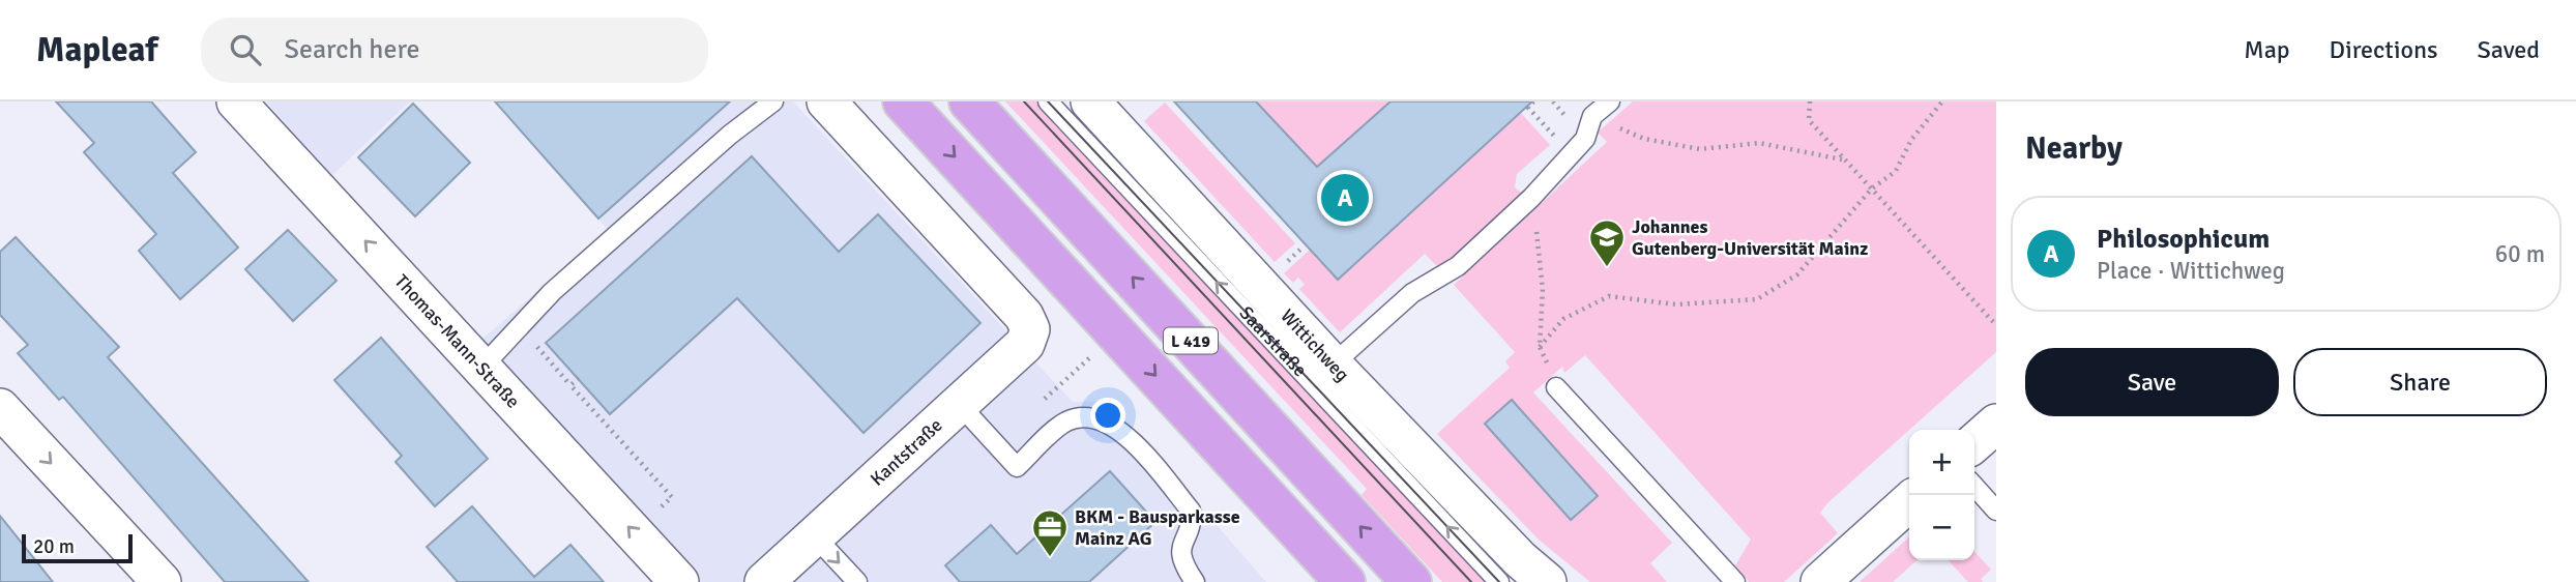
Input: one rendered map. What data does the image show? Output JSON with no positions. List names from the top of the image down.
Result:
{
  "streets": {
    "highway": ["L 419"],
    "street": ["Thomas-Mann-Straße", "Wittichweg", "Kantstraße"],
    "lane": ["Saarstraße"]
  },
  "one_way": ["Thomas-Mann-Straße", "Saarstraße"],
  "places": {
    "school or university": ["Johannes Gutenberg-Universität Mainz"],
    "office": ["BKM - Bausparkasse Mainz AG"]
  },
  "scale_bar": "20 m",
  "page": {
    "header": "Mapleaf",
    "search": "Search here",
    "nav": ["Map", "Directions", "Saved"],
    "heading": "Nearby",
    "pins": "A",
    "list": [
      {
        "mark": "A",
        "name": "Philosophicum",
        "note": "Place · Wittichweg",
        "value": "60 m"
      }
    ],
    "buttons": ["Save", "Share"],
    "map_buttons": ["+", "−"],
    "scale": "20 m"
  }
}
